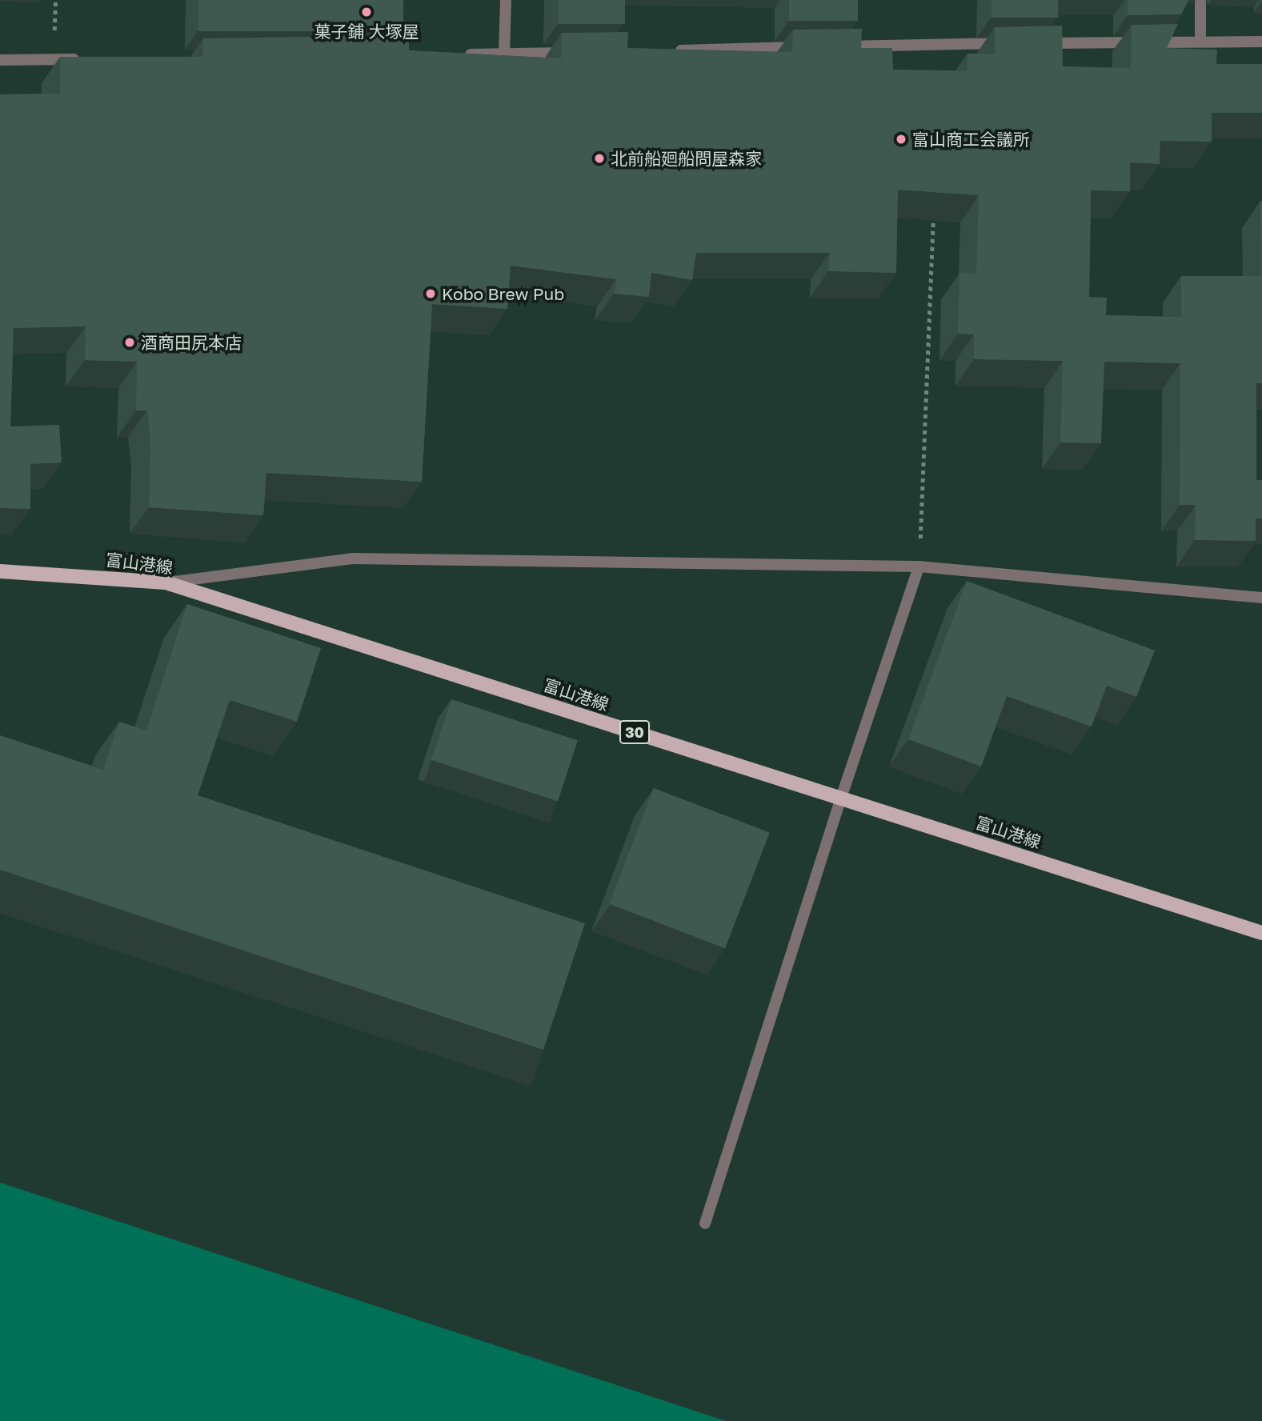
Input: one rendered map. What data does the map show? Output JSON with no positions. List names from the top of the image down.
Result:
{
  "streets": {
    "main road": ["富山港線", "30"]
  },
  "places": [
    "菓子鋪 大塚屋",
    "富山商工会議所",
    "北前船廻船問屋森家",
    "Kobo Brew Pub",
    "酒商田尻本店"
  ]
}
